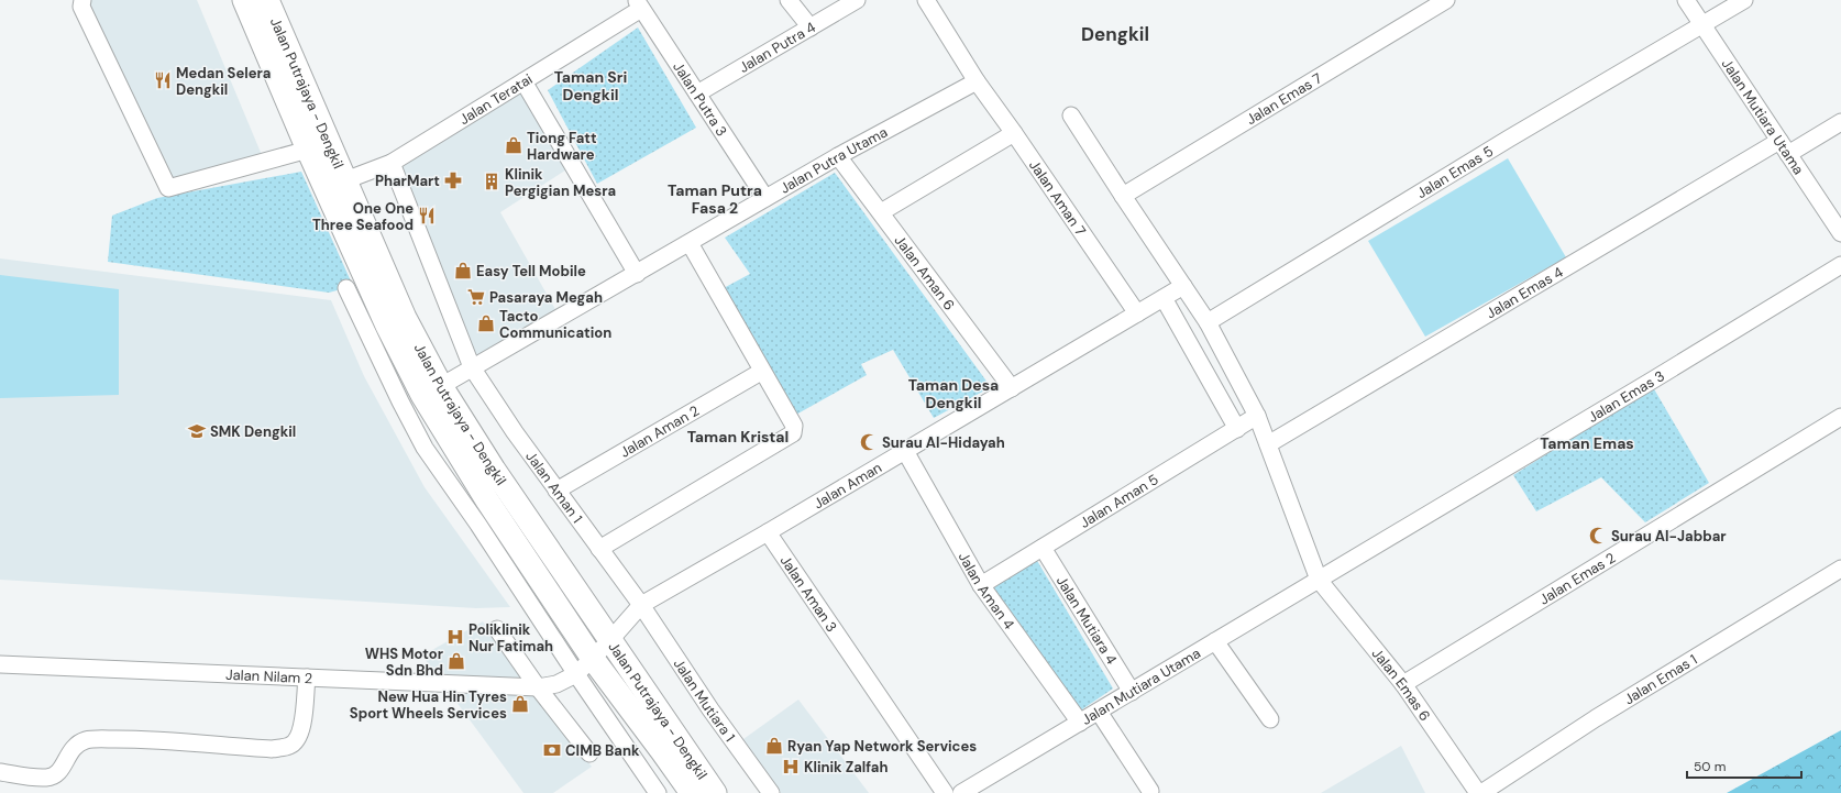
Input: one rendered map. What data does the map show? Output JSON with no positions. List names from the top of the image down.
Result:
{
  "streets": {
    "main road": ["Jalan Putrajaya - Dengkil"],
    "street": [
      "Jalan Putra 4",
      "Jalan Emas 7",
      "Jalan Teratai",
      "Jalan Putra 3",
      "Jalan Mutiara Utama",
      "Jalan Putra Utama",
      "Jalan Emas 5",
      "Jalan Aman 7",
      "Jalan Aman 6",
      "Jalan Emas 4",
      "Jalan Emas 3",
      "Jalan Aman 2",
      "Jalan Aman",
      "Jalan Aman 1",
      "Jalan Aman 5",
      "Jalan Emas 2",
      "Jalan Aman 4",
      "Jalan Aman 3",
      "Jalan Mutiara 4",
      "Jalan Nilam 2",
      "Jalan Emas 1",
      "Jalan Emas 6",
      "Jalan Mutiara 1"
    ]
  },
  "crossings": [
    ["Jalan Putra 4", "Jalan Putra 3"],
    ["Jalan Putrajaya - Dengkil", "Jalan Teratai"],
    ["Jalan Putrajaya - Dengkil", "Jalan Putra Utama"],
    ["Jalan Putrajaya - Dengkil", "Jalan Aman"],
    ["Jalan Putrajaya - Dengkil", "Jalan Nilam 2"],
    ["Jalan Emas 7", "Jalan Emas 6"],
    ["Jalan Teratai", "Jalan Putra 3"],
    ["Jalan Teratai", "Jalan Aman 1"],
    ["Jalan Putra 3", "Jalan Putra Utama"],
    ["Jalan Mutiara Utama", "Jalan Emas 5"],
    ["Jalan Mutiara Utama", "Jalan Emas 4"],
    ["Jalan Mutiara Utama", "Jalan Emas 3"],
    ["Jalan Mutiara Utama", "Jalan Aman 4"],
    ["Jalan Mutiara Utama", "Jalan Mutiara 4"],
    ["Jalan Mutiara Utama", "Jalan Emas 6"],
    ["Jalan Putra Utama", "Jalan Aman 7"],
    ["Jalan Putra Utama", "Jalan Aman 6"],
    ["Jalan Putra Utama", "Jalan Aman 1"],
    ["Jalan Emas 5", "Jalan Emas 6"],
    ["Jalan Aman 7", "Jalan Aman"],
    ["Jalan Aman 6", "Jalan Aman"],
    ["Jalan Emas 4", "Jalan Emas 6"],
    ["Jalan Emas 3", "Jalan Emas 6"],
    ["Jalan Aman 2", "Jalan Aman 1"],
    ["Jalan Aman", "Jalan Aman 1"],
    ["Jalan Aman", "Jalan Aman 4"],
    ["Jalan Aman", "Jalan Aman 3"],
    ["Jalan Aman", "Jalan Nilam 2"],
    ["Jalan Aman", "Jalan Emas 6"],
    ["Jalan Aman", "Jalan Mutiara 1"],
    ["Jalan Aman 1", "Jalan Mutiara 1"],
    ["Jalan Aman 5", "Jalan Aman 4"],
    ["Jalan Aman 5", "Jalan Mutiara 4"],
    ["Jalan Aman 5", "Jalan Emas 6"],
    ["Jalan Emas 2", "Jalan Emas 6"],
    ["Jalan Emas 1", "Jalan Emas 6"]
  ],
  "districts": [
    "Dengkil",
    "Taman Sri Dengkil",
    "Taman Putra Fasa 2",
    "Taman Desa Dengkil",
    "Taman Kristal",
    "Taman Emas"
  ],
  "places": {
    "restaurant": ["Medan Selera Dengkil", "One One Three Seafood"],
    "shop": [
      "Tiong Fatt Hardware",
      "Easy Tell Mobile",
      "Tacto Communication",
      "WHS Motor Sdn Bhd",
      "New Hua Hin Tyres Sport Wheels Services",
      "Ryan Yap Network Services"
    ],
    "pharmacy": ["PharMart"],
    "building": ["Klinik Pergigian Mesra"],
    "supermarket": ["Pasaraya Megah"],
    "school or university": ["SMK Dengkil"],
    "mosque": ["Surau Al-Hidayah", "Surau Al-Jabbar"],
    "hospital": ["Poliklinik Nur Fatimah", "Klinik Zalfah"],
    "bank": ["CIMB Bank"]
  },
  "scale_bar": "50 m"
}
